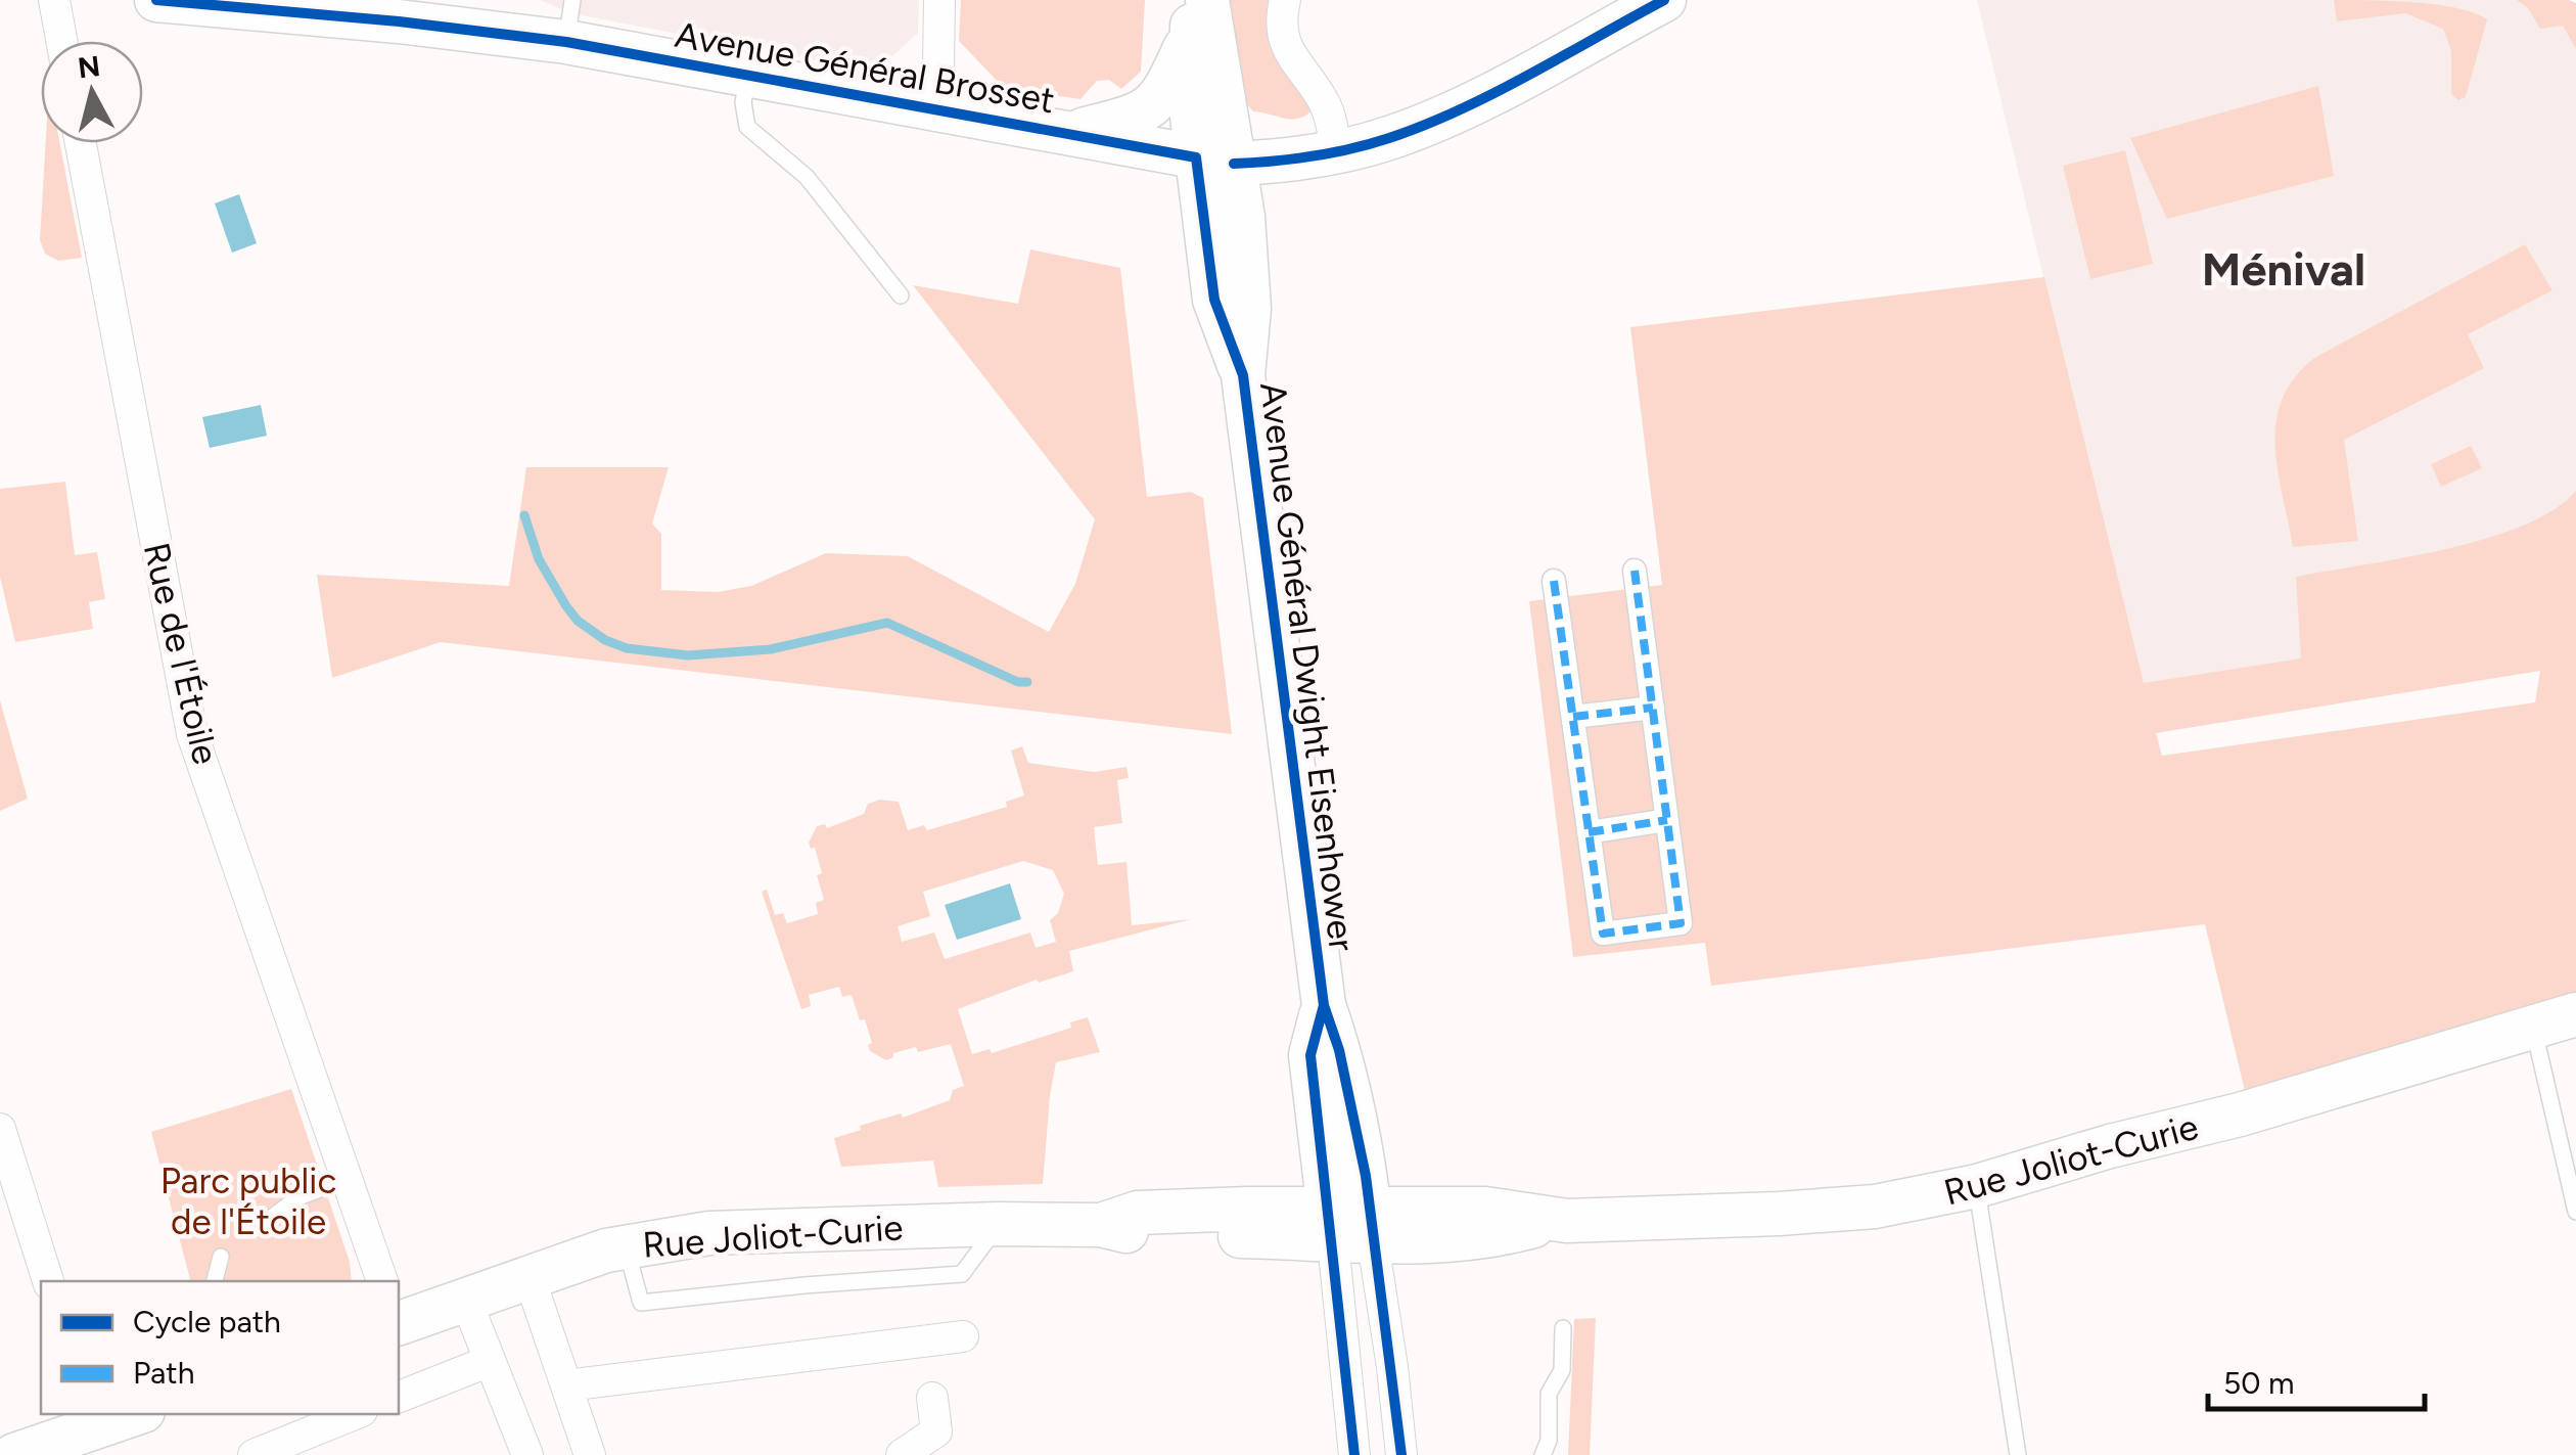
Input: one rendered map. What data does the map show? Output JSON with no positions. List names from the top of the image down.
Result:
{
  "streets": {
    "main road": ["Avenue Général Brosset", "Avenue Général Dwight Eisenhower", "Rue Joliot-Curie"],
    "street": ["Rue de l'Étoile"]
  },
  "crossings": [
    ["Avenue Général Brosset", "Avenue Général Dwight Eisenhower"],
    ["Avenue Général Dwight Eisenhower", "Rue Joliot-Curie"]
  ],
  "districts": ["Ménival"],
  "parks": ["Parc public de l'Étoile"],
  "legend": ["Cycle path", "Path"],
  "scale_bar": "50 m",
  "north": "top"
}
